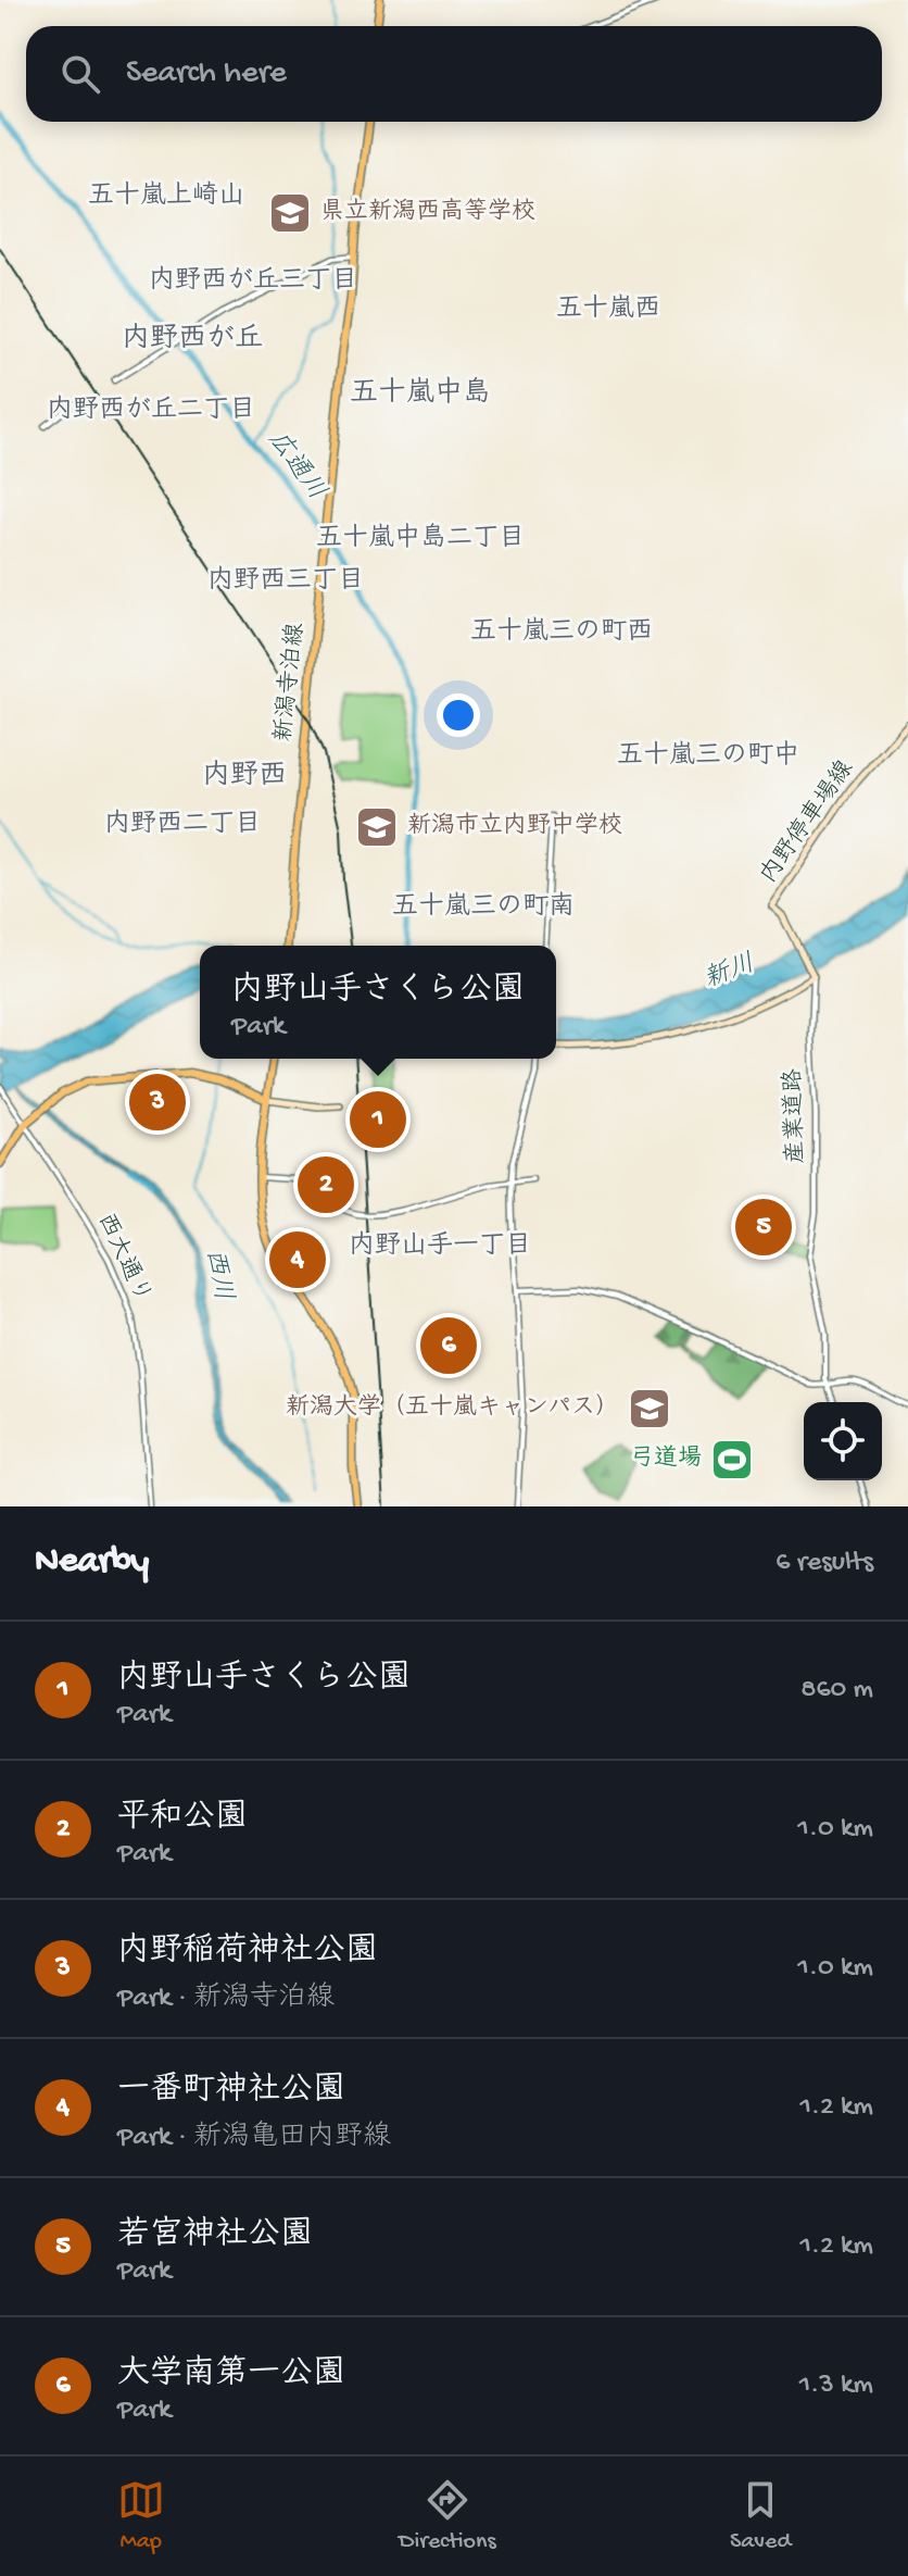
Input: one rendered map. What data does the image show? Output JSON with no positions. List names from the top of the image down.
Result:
{
  "streets": {
    "main road": ["新潟寺泊線", "内野停車場線"],
    "street": ["産業道路", "西大通り"]
  },
  "crossings": [
    ["内野停車場線", "産業道路"]
  ],
  "districts": [
    "五十嵐上崎山",
    "内野西が丘三丁目",
    "五十嵐西",
    "内野西が丘",
    "五十嵐中島",
    "内野西が丘二丁目",
    "五十嵐中島二丁目",
    "内野西三丁目",
    "五十嵐三の町西",
    "五十嵐三の町中",
    "内野西",
    "内野西二丁目",
    "五十嵐三の町南",
    "内野山手一丁目"
  ],
  "water": ["広通川", "新川", "西川"],
  "places": {
    "school or university": ["県立新潟西高等学校", "新潟市立内野中学校", "新潟大学（五十嵐キャンパス）"],
    "sports": ["弓道場"]
  },
  "page": {
    "search": "Search here",
    "popup": ["内野山手さくら公園", "Park"],
    "pins": [
      "3",
      "1",
      "2",
      "5",
      "4",
      "6"
    ],
    "heading": ["Nearby", "6 results"],
    "list": [
      {
        "mark": "1",
        "name": "内野山手さくら公園",
        "note": "Park",
        "value": "860 m"
      },
      {
        "mark": "2",
        "name": "平和公園",
        "note": "Park",
        "value": "1.0 km"
      },
      {
        "mark": "3",
        "name": "内野稲荷神社公園",
        "note": "Park · 新潟寺泊線",
        "value": "1.0 km"
      },
      {
        "mark": "4",
        "name": "一番町神社公園",
        "note": "Park · 新潟亀田内野線",
        "value": "1.2 km"
      },
      {
        "mark": "5",
        "name": "若宮神社公園",
        "note": "Park",
        "value": "1.2 km"
      },
      {
        "mark": "6",
        "name": "大学南第一公園",
        "note": "Park",
        "value": "1.3 km"
      }
    ],
    "nav": ["Map", "Directions", "Saved"]
  }
}
